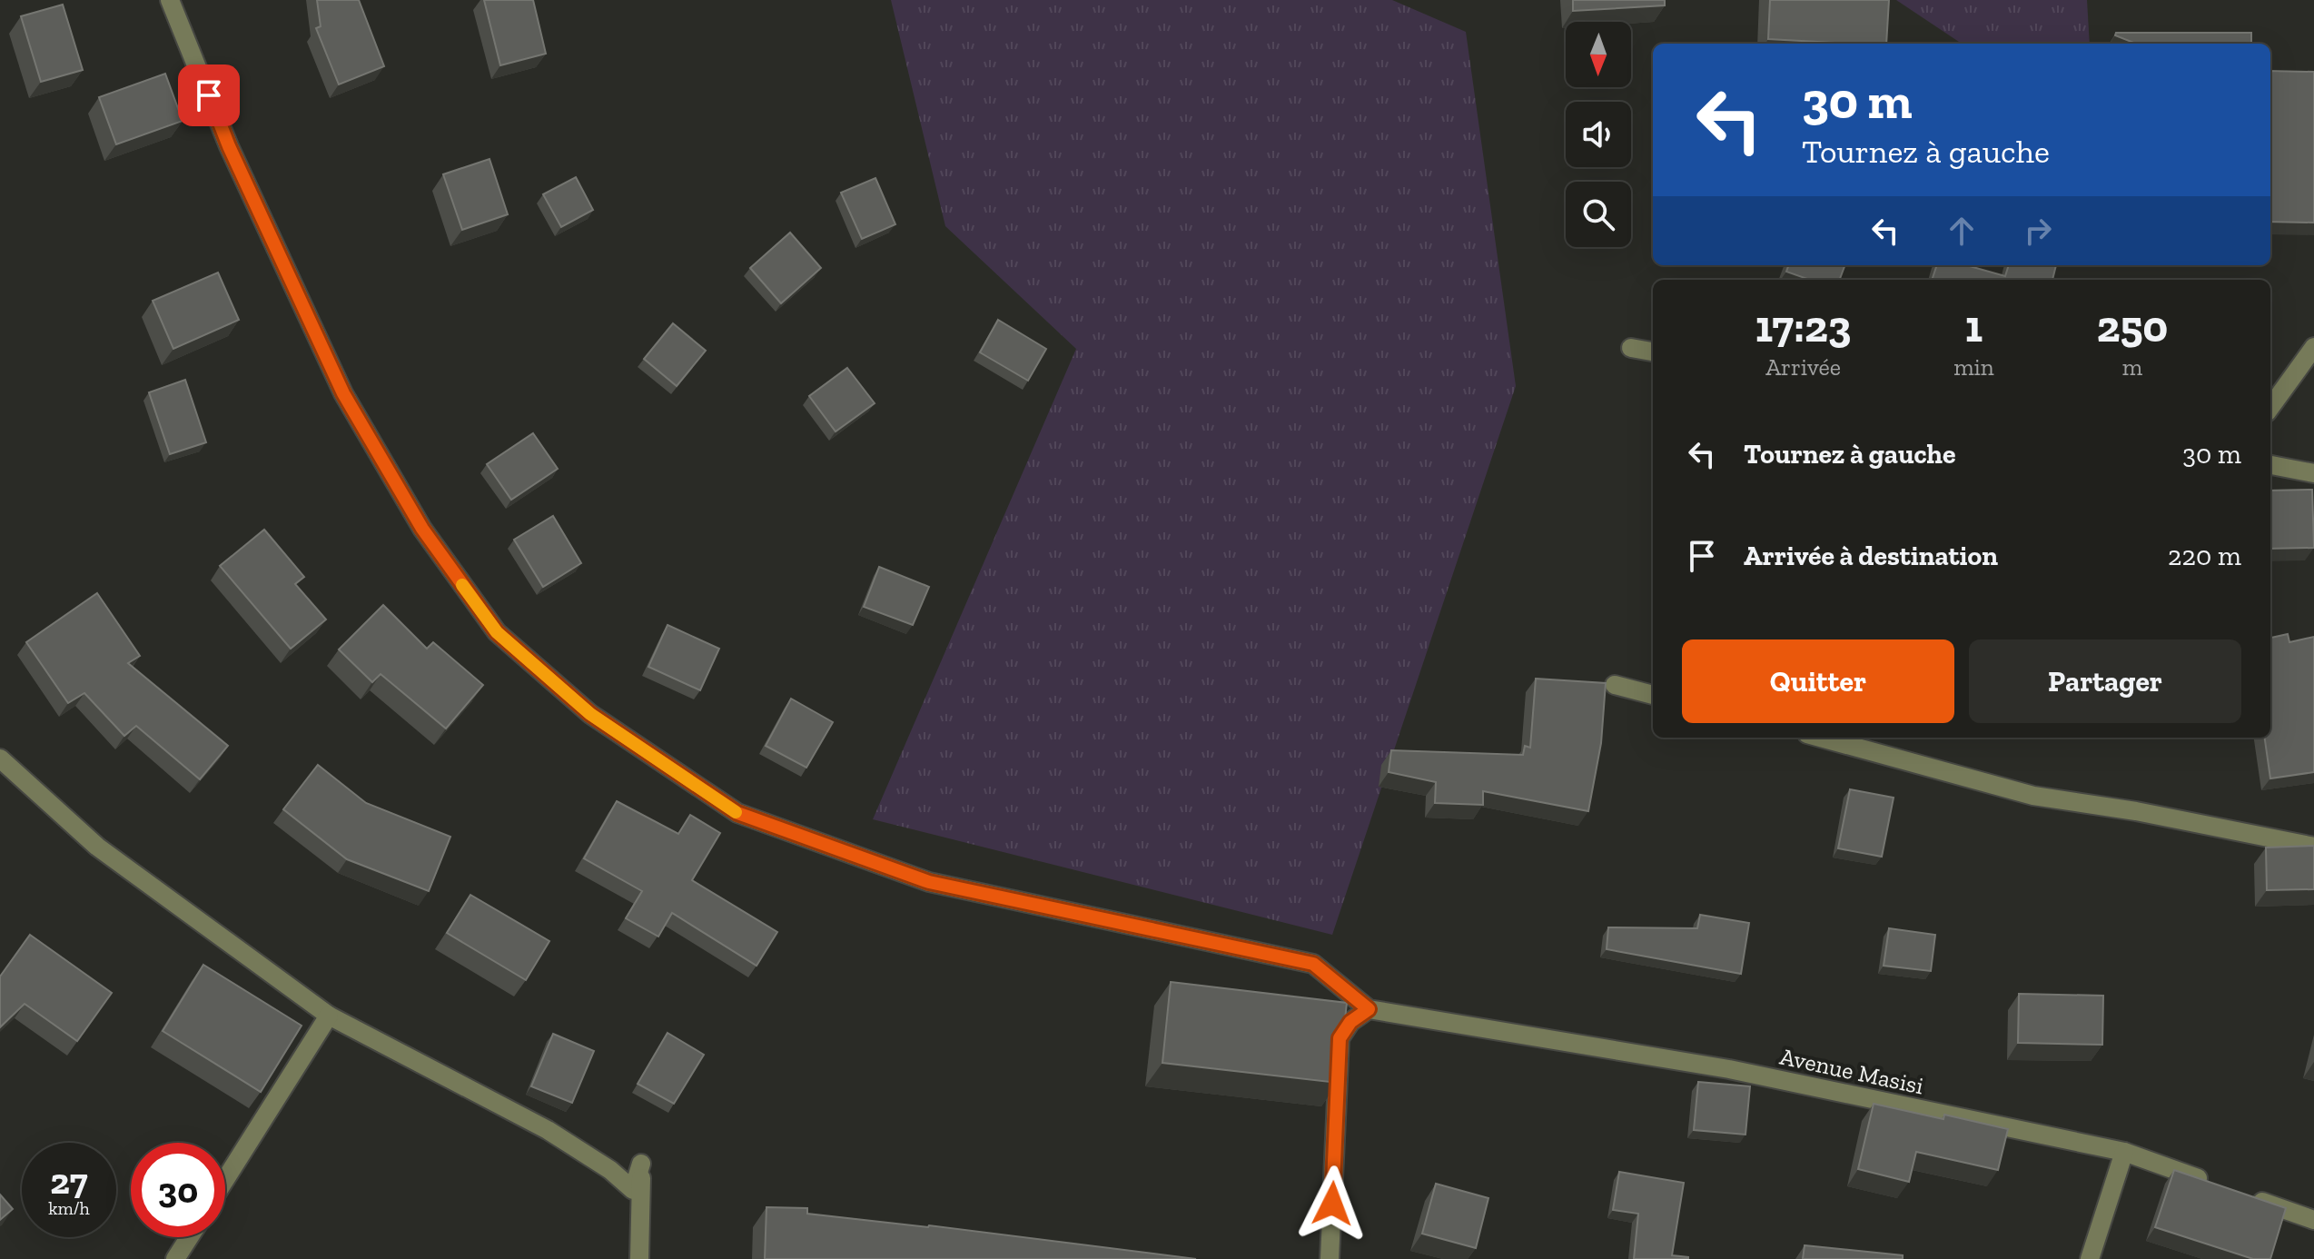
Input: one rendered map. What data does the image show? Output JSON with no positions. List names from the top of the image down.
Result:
{
  "streets": {
    "street": ["Avenue Masisi"]
  },
  "north": "bottom",
  "page": {
    "turn": ["30 m", "Tournez à gauche"],
    "eta": [
      "17:23",
      "Arrivée",
      "1",
      "min",
      "250",
      "m"
    ],
    "list": [
      {
        "name": "Tournez à gauche",
        "value": "30 m"
      },
      {
        "name": "Arrivée à destination",
        "value": "220 m"
      }
    ],
    "buttons": ["Quitter", "Partager"],
    "speed": "27 km/h",
    "limit": "30"
  }
}
